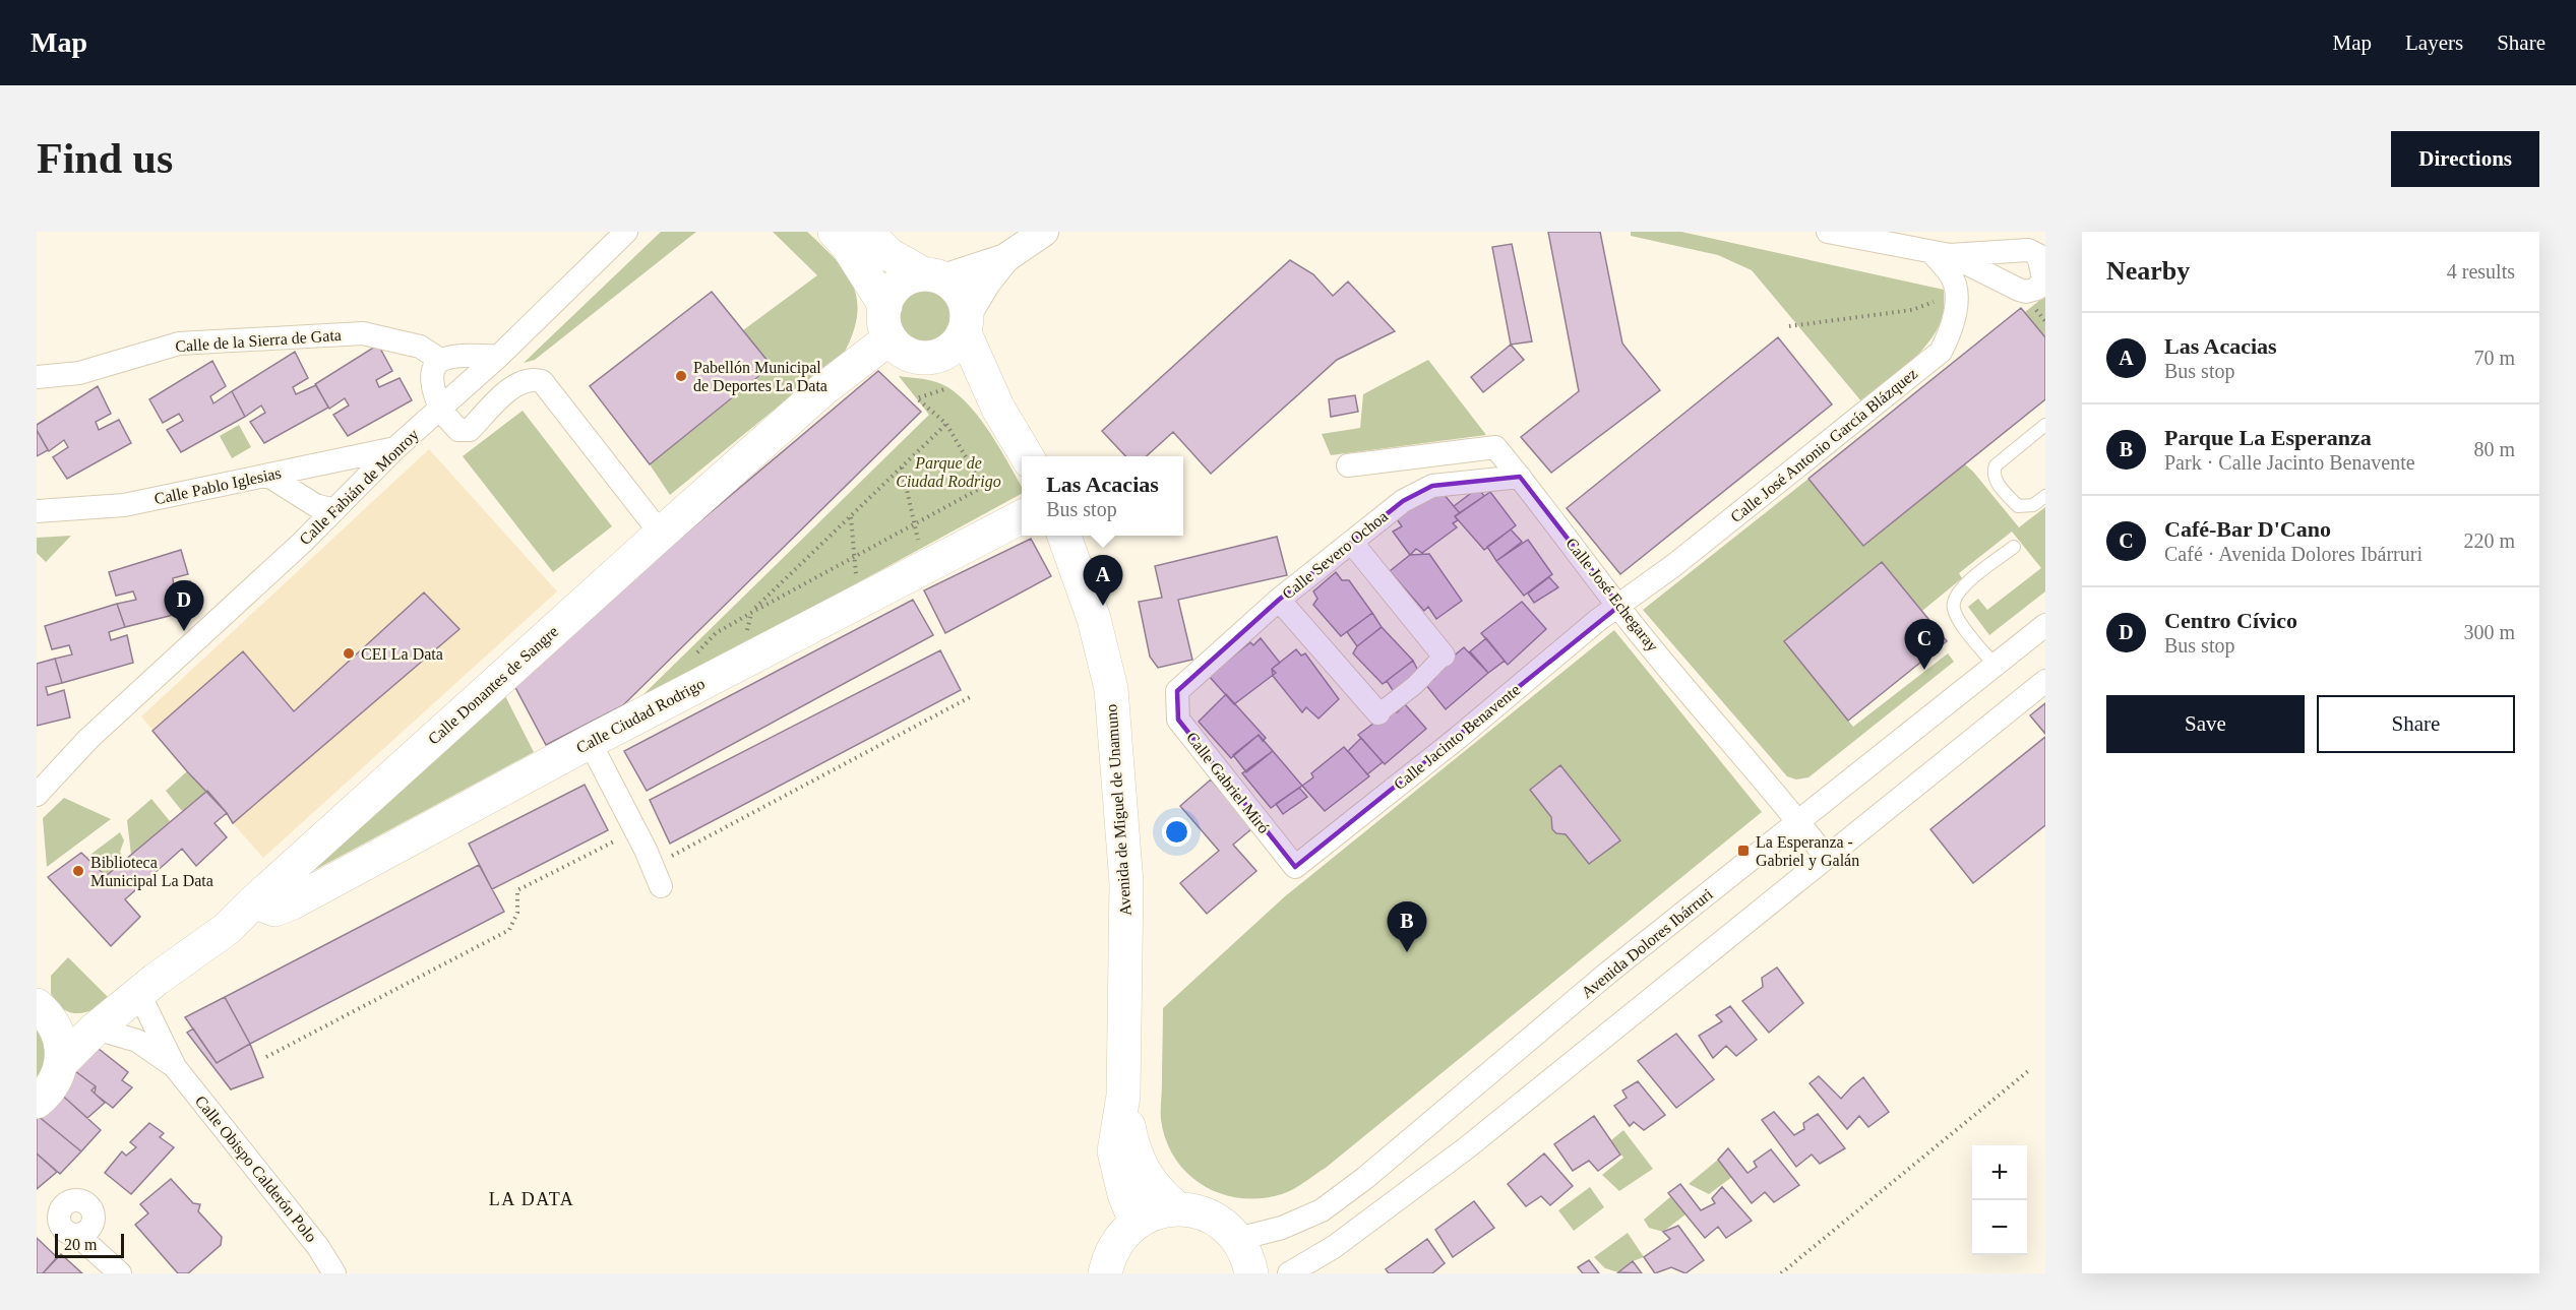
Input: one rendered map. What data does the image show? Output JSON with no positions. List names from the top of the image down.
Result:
{
  "streets": {
    "main road": ["Calle Donantes de Sangre", "Calle Ciudad Rodrigo", "Avenida de Miguel de Unamuno"],
    "street": [
      "Calle de la Sierra de Gata",
      "Calle José Antonio García Blázquez",
      "Calle Pablo Iglesias",
      "Calle Fabián de Monroy",
      "Calle Severo Ochoa",
      "Calle José Echegaray",
      "Calle Jacinto Benavente",
      "Calle Gabriel Miró",
      "Avenida Dolores Ibárruri",
      "Calle Obispo Calderón Polo"
    ]
  },
  "crossings": [
    ["Calle José Antonio García Blázquez", "Calle José Echegaray"],
    ["Calle José Antonio García Blázquez", "Calle Jacinto Benavente"],
    ["Calle Pablo Iglesias", "Calle Fabián de Monroy"],
    ["Calle Severo Ochoa", "Calle José Echegaray"],
    ["Calle Severo Ochoa", "Calle Gabriel Miró"],
    ["Calle José Echegaray", "Calle Jacinto Benavente"],
    ["Calle José Echegaray", "Avenida Dolores Ibárruri"],
    ["Calle Donantes de Sangre", "Calle Ciudad Rodrigo"],
    ["Calle Donantes de Sangre", "Calle Obispo Calderón Polo"],
    ["Calle Jacinto Benavente", "Calle Gabriel Miró"]
  ],
  "districts": ["LA DATA"],
  "parks": ["Parque de Ciudad Rodrigo"],
  "places": {
    "other": ["Pabellón Municipal de Deportes La Data", "CEI La Data", "Biblioteca Municipal La Data"],
    "transit": ["La Esperanza - Gabriel y Galán"]
  },
  "scale_bar": "20 m",
  "page": {
    "header": "Map",
    "nav": ["Map", "Layers", "Share"],
    "buttons": [
      "Directions",
      ["Save", "Share"]
    ],
    "title": "Find us",
    "heading": ["Nearby", "4 results"],
    "list": [
      {
        "mark": "A",
        "name": "Las Acacias",
        "note": "Bus stop",
        "value": "70 m"
      },
      {
        "mark": "B",
        "name": "Parque La Esperanza",
        "note": "Park · Calle Jacinto Benavente",
        "value": "80 m"
      },
      {
        "mark": "C",
        "name": "Café-Bar D'Cano",
        "note": "Café · Avenida Dolores Ibárruri",
        "value": "220 m"
      },
      {
        "mark": "D",
        "name": "Centro Cívico",
        "note": "Bus stop",
        "value": "300 m"
      }
    ],
    "popup": ["Las Acacias", "Bus stop"],
    "pins": [
      "A",
      "D",
      "C",
      "B"
    ],
    "map_buttons": ["+", "−"],
    "scale": "20 m"
  }
}
